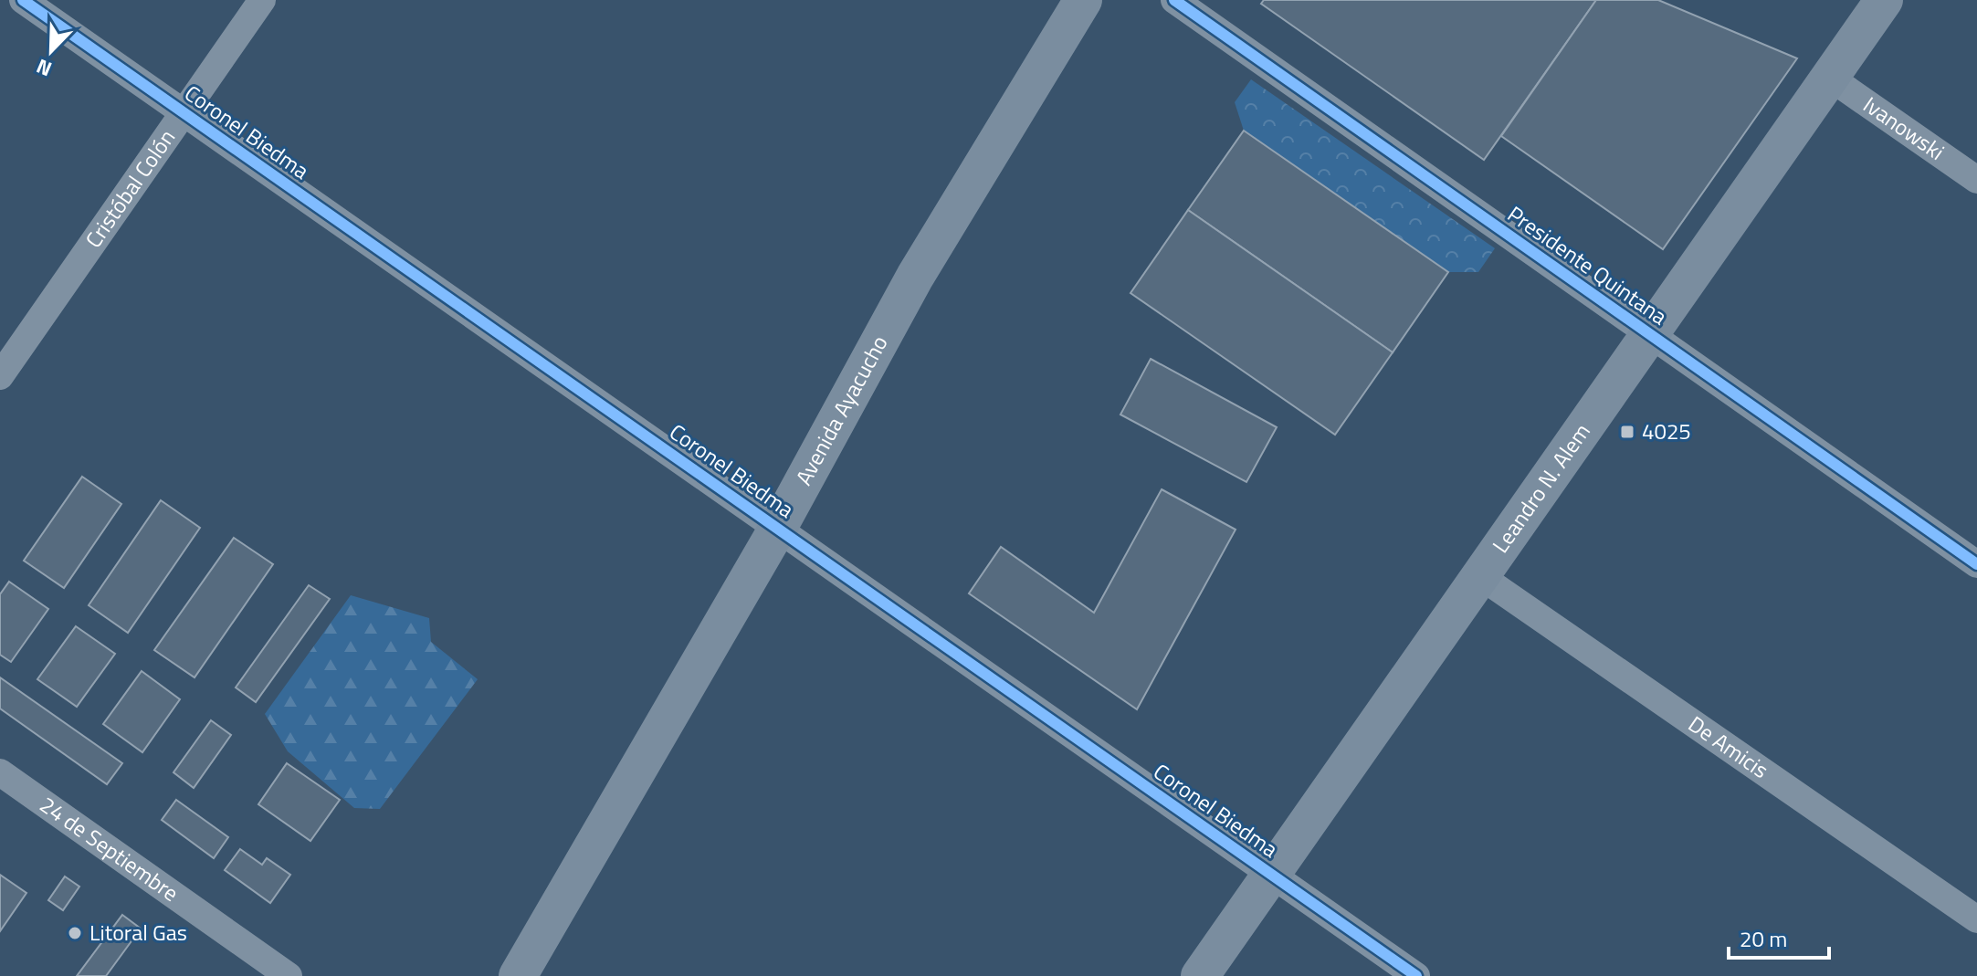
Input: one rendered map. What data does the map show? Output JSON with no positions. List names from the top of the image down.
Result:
{
  "streets": {
    "main road": ["Avenida Ayacucho", "Leandro N. Alem"],
    "street": [
      "Ivanowski",
      "Coronel Biedma",
      "Cristóbal Colón",
      "Presidente Quintana",
      "De Amicis",
      "24 de Septiembre"
    ]
  },
  "crossings": [
    ["Ivanowski", "Leandro N. Alem"],
    ["Coronel Biedma", "Cristóbal Colón"],
    ["Coronel Biedma", "Avenida Ayacucho"],
    ["Coronel Biedma", "Leandro N. Alem"],
    ["Presidente Quintana", "Leandro N. Alem"],
    ["Leandro N. Alem", "De Amicis"]
  ],
  "places": {
    "transit": ["4025"],
    "other": ["Litoral Gas"]
  },
  "scale_bar": "20 m",
  "north": "bottom left"
}
